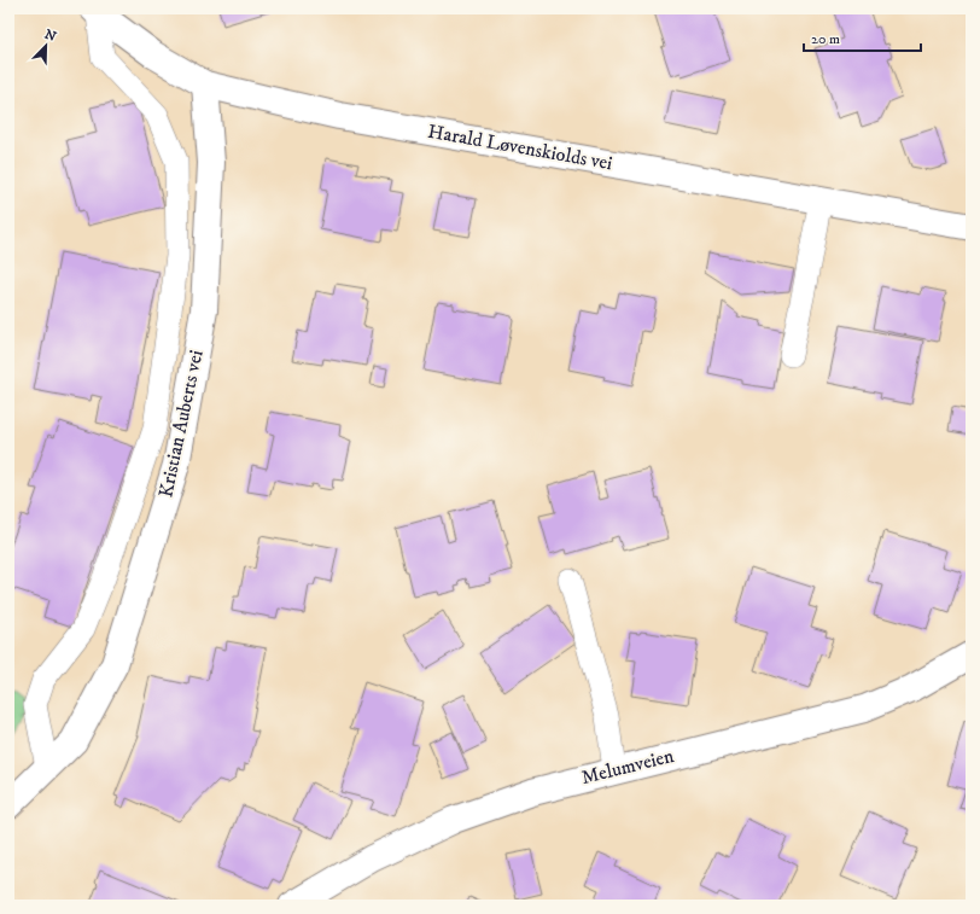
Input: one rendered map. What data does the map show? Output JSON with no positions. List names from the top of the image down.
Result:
{
  "streets": {
    "street": ["Harald Løvenskiolds vei", "Kristian Auberts vei", "Melumveien"]
  },
  "crossings": [
    ["Harald Løvenskiolds vei", "Kristian Auberts vei"]
  ],
  "scale_bar": "20 m",
  "north": "top right"
}
